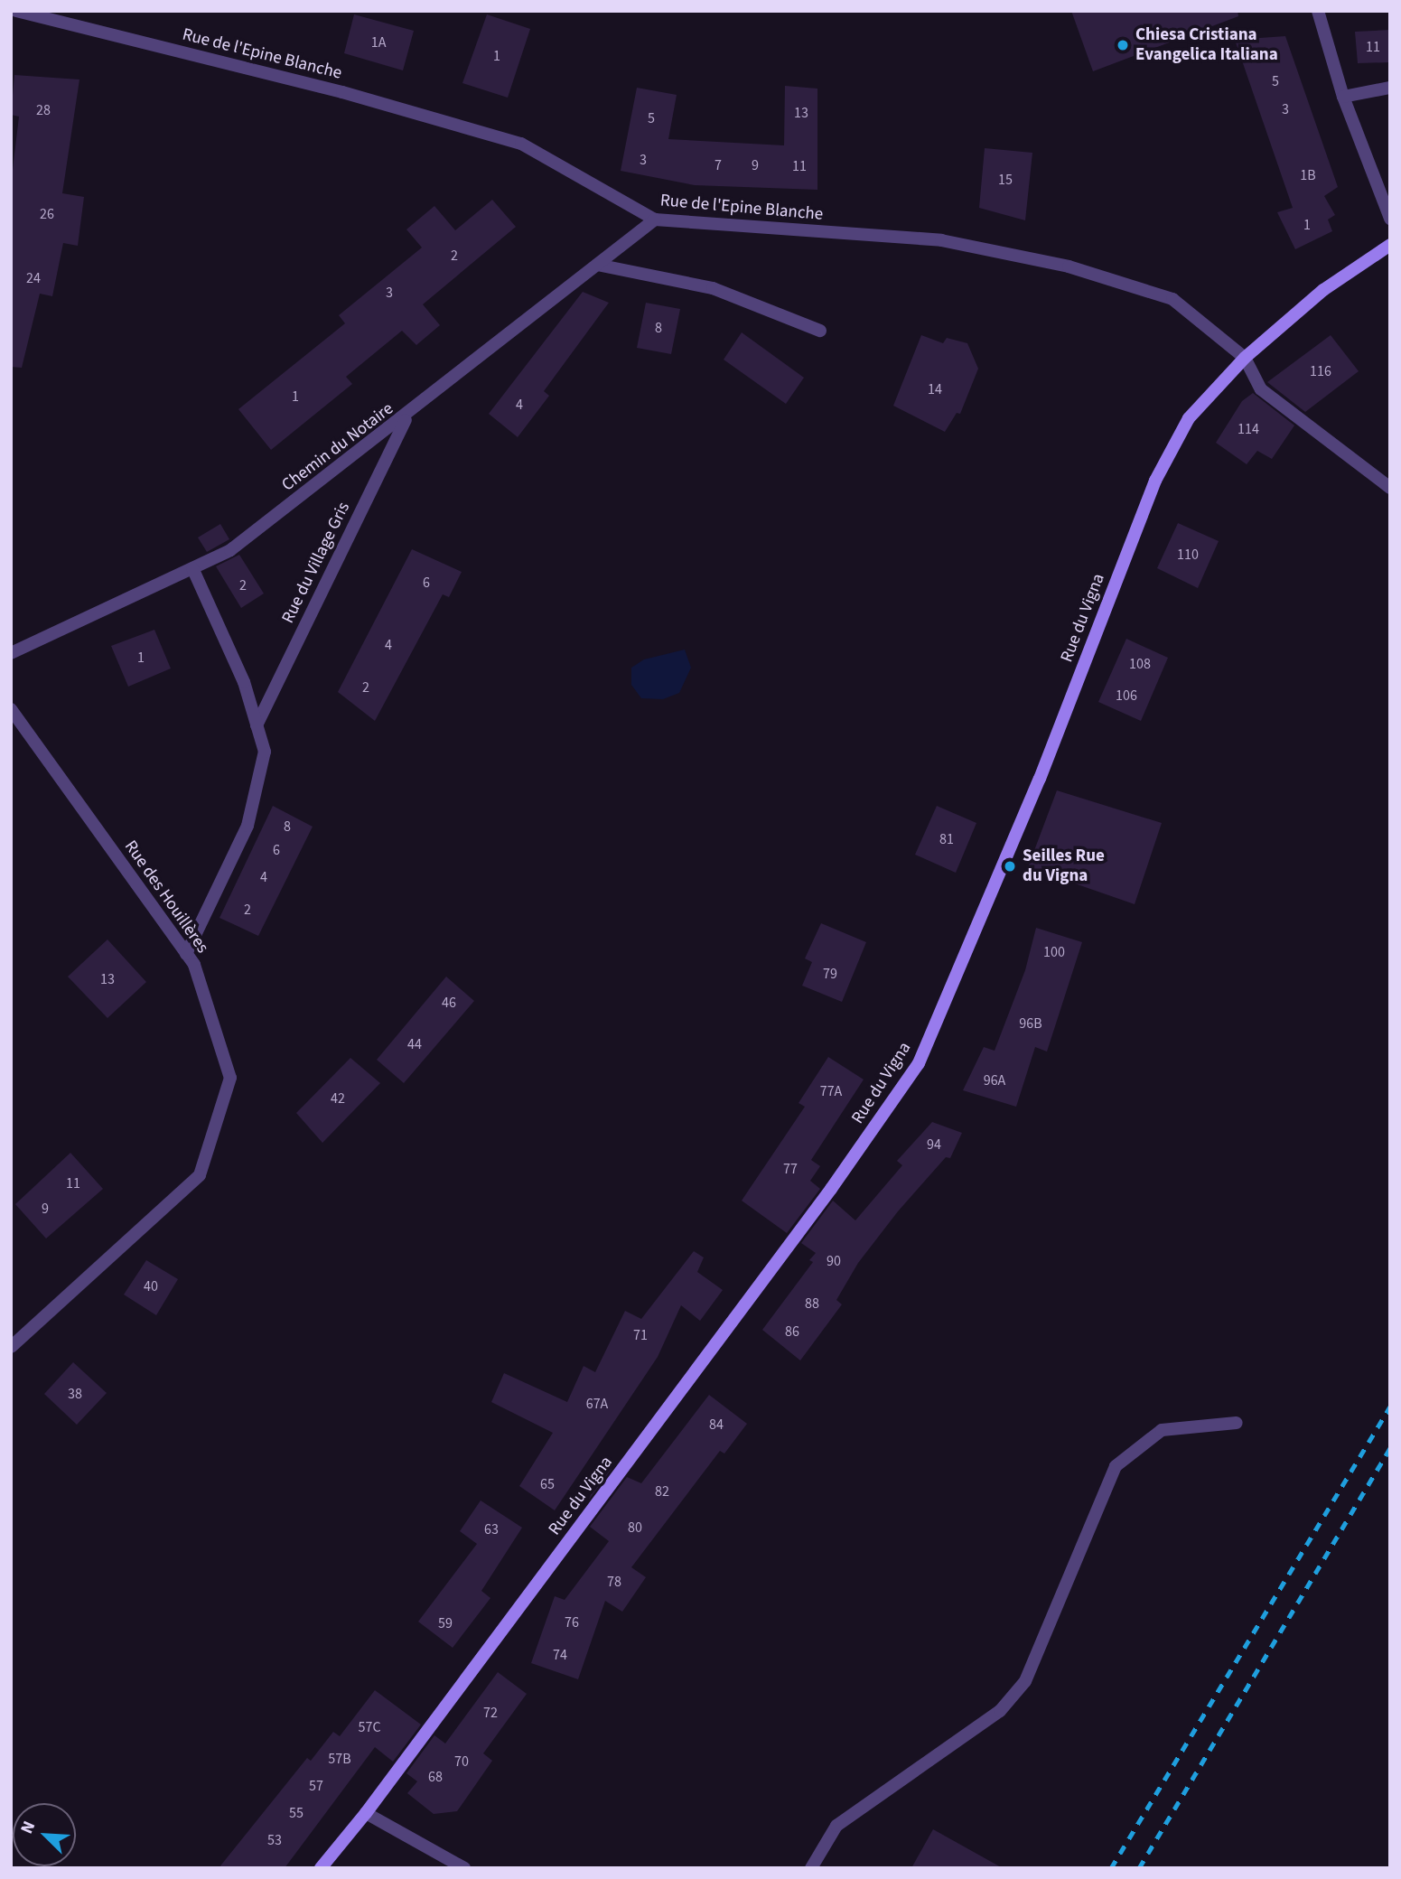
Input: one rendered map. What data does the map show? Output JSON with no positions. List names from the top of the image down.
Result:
{
  "streets": {
    "street": [
      "Rue de l'Epine Blanche",
      "Chemin du Notaire",
      "Rue du Village Gris",
      "Rue du Vigna",
      "Rue des Houillères"
    ]
  },
  "crossings": [
    ["Rue de l'Epine Blanche", "Chemin du Notaire"],
    ["Rue de l'Epine Blanche", "Rue du Vigna"],
    ["Chemin du Notaire", "Rue du Village Gris"]
  ],
  "places": ["Chiesa Cristiana Evangelica Italiana", "Seilles Rue du Vigna"],
  "house_numbers": [
    "1A",
    "11",
    "1",
    "5",
    "3",
    "28",
    "13",
    "5",
    "3",
    "7",
    "9",
    "11",
    "1B",
    "15",
    "26",
    "1",
    "2",
    "24",
    "3",
    "8",
    "116",
    "14",
    "1",
    "4",
    "114",
    "110",
    "6",
    "2",
    "4",
    "1",
    "108",
    "2",
    "106",
    "8",
    "81",
    "6",
    "4",
    "2",
    "100",
    "79",
    "13",
    "46",
    "96B",
    "44",
    "96A",
    "77A",
    "42",
    "94",
    "77",
    "11",
    "9",
    "90",
    "40",
    "88",
    "86",
    "71",
    "38",
    "67A",
    "84",
    "65",
    "82",
    "80",
    "63",
    "78",
    "76",
    "59",
    "74",
    "72",
    "57C",
    "57B",
    "70",
    "68",
    "57",
    "55",
    "53"
  ],
  "north": "top left"
}
